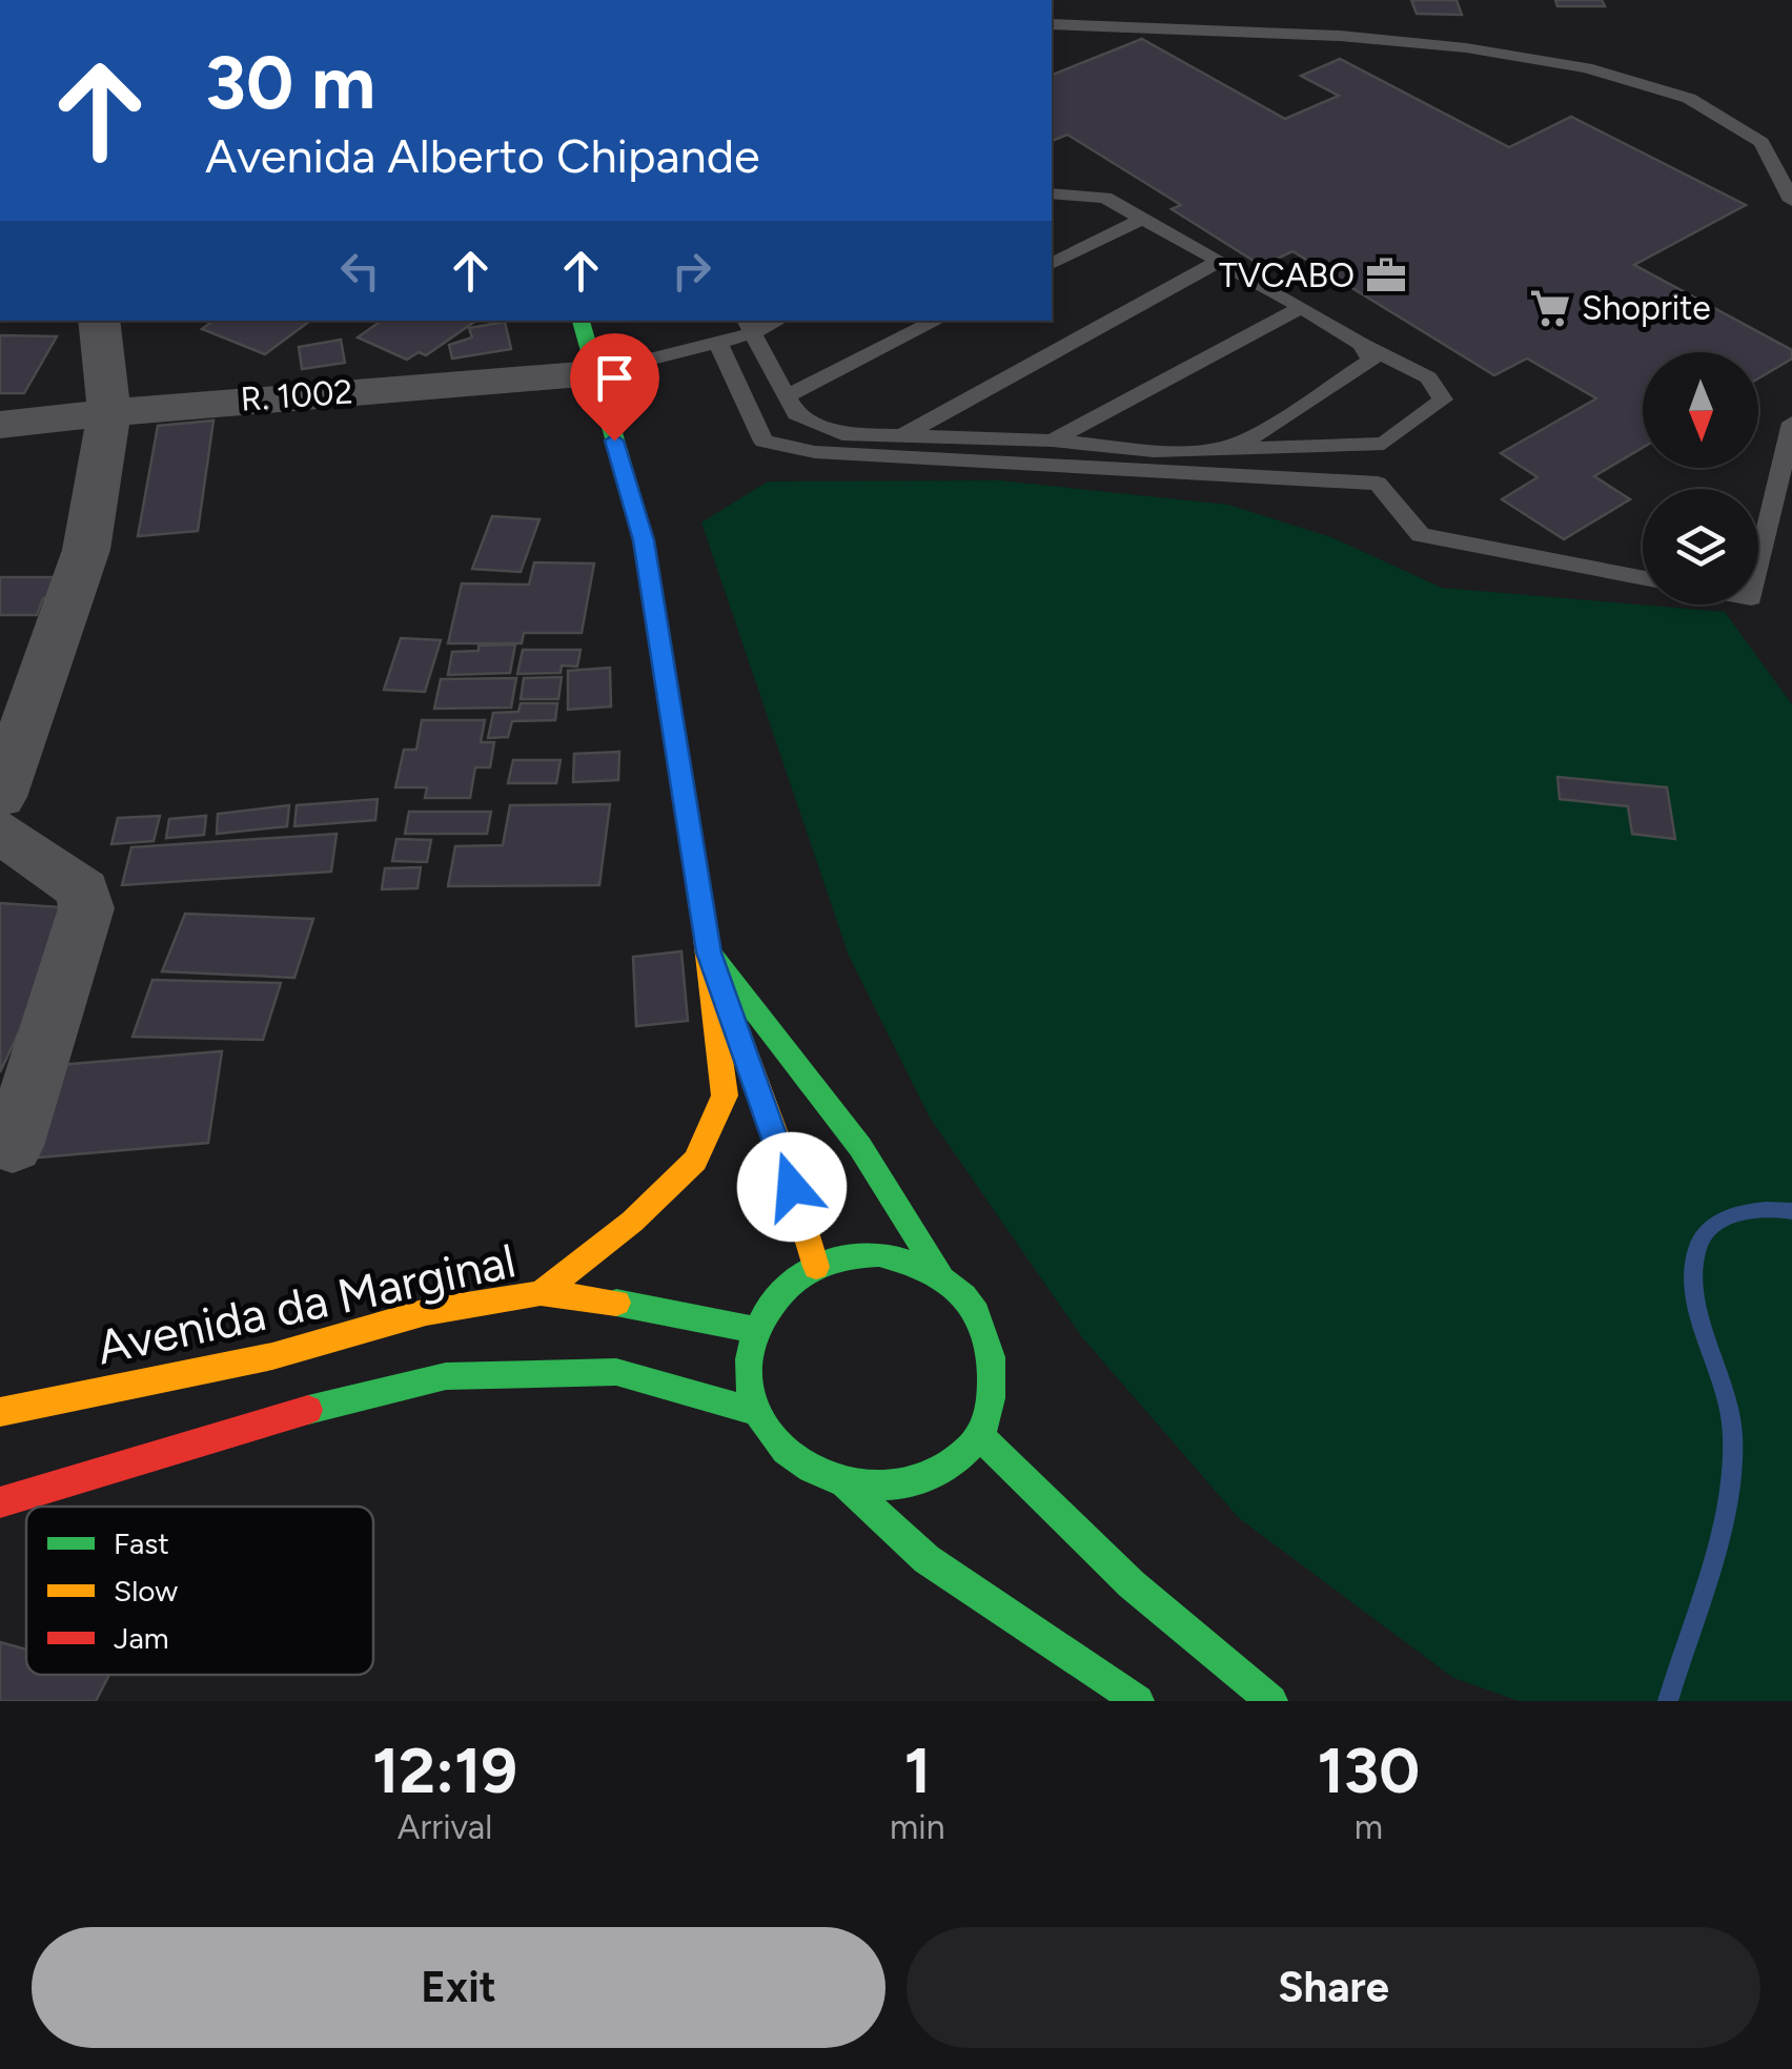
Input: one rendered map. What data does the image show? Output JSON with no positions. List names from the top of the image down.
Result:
{
  "streets": {
    "main road": ["Avenida da Marginal"],
    "street": ["R. 1002"]
  },
  "places": {
    "office": ["TVCABO"],
    "supermarket": ["Shoprite"]
  },
  "legend": ["Fast", "Slow", "Jam"],
  "north": "bottom",
  "page": {
    "turn": ["30 m", "Avenida Alberto Chipande"],
    "eta": [
      "12:19",
      "Arrival",
      "1",
      "min",
      "130",
      "m"
    ],
    "buttons": ["Exit", "Share"]
  }
}
